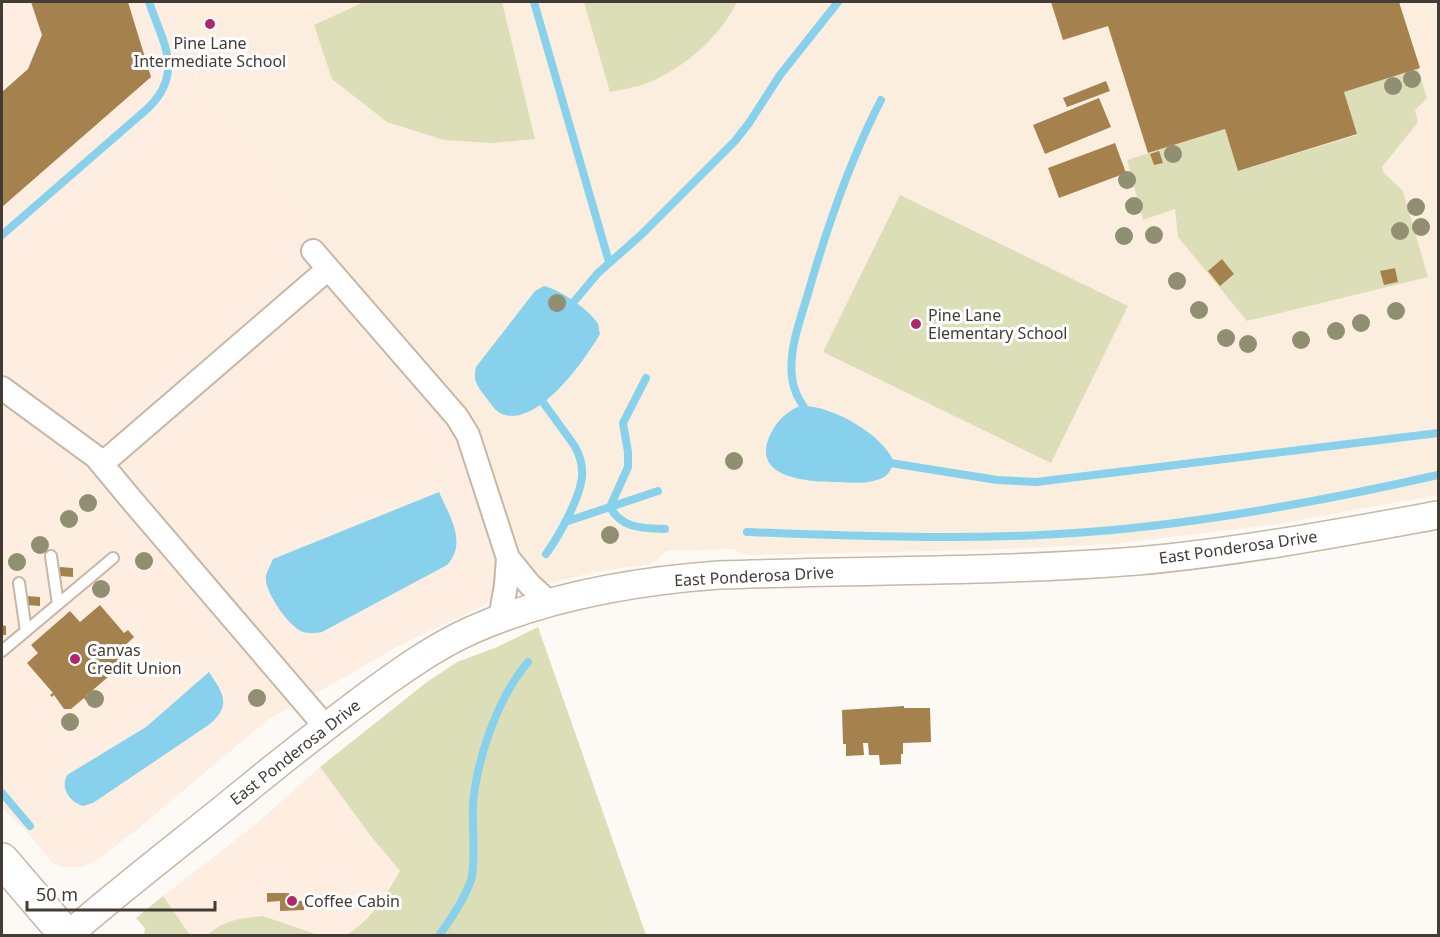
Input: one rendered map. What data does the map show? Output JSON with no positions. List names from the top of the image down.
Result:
{
  "streets": {
    "street": ["East Ponderosa Drive"]
  },
  "places": [
    "Pine Lane Intermediate School",
    "Pine Lane Elementary School",
    "Canvas Credit Union",
    "Coffee Cabin"
  ],
  "scale_bar": "50 m"
}
